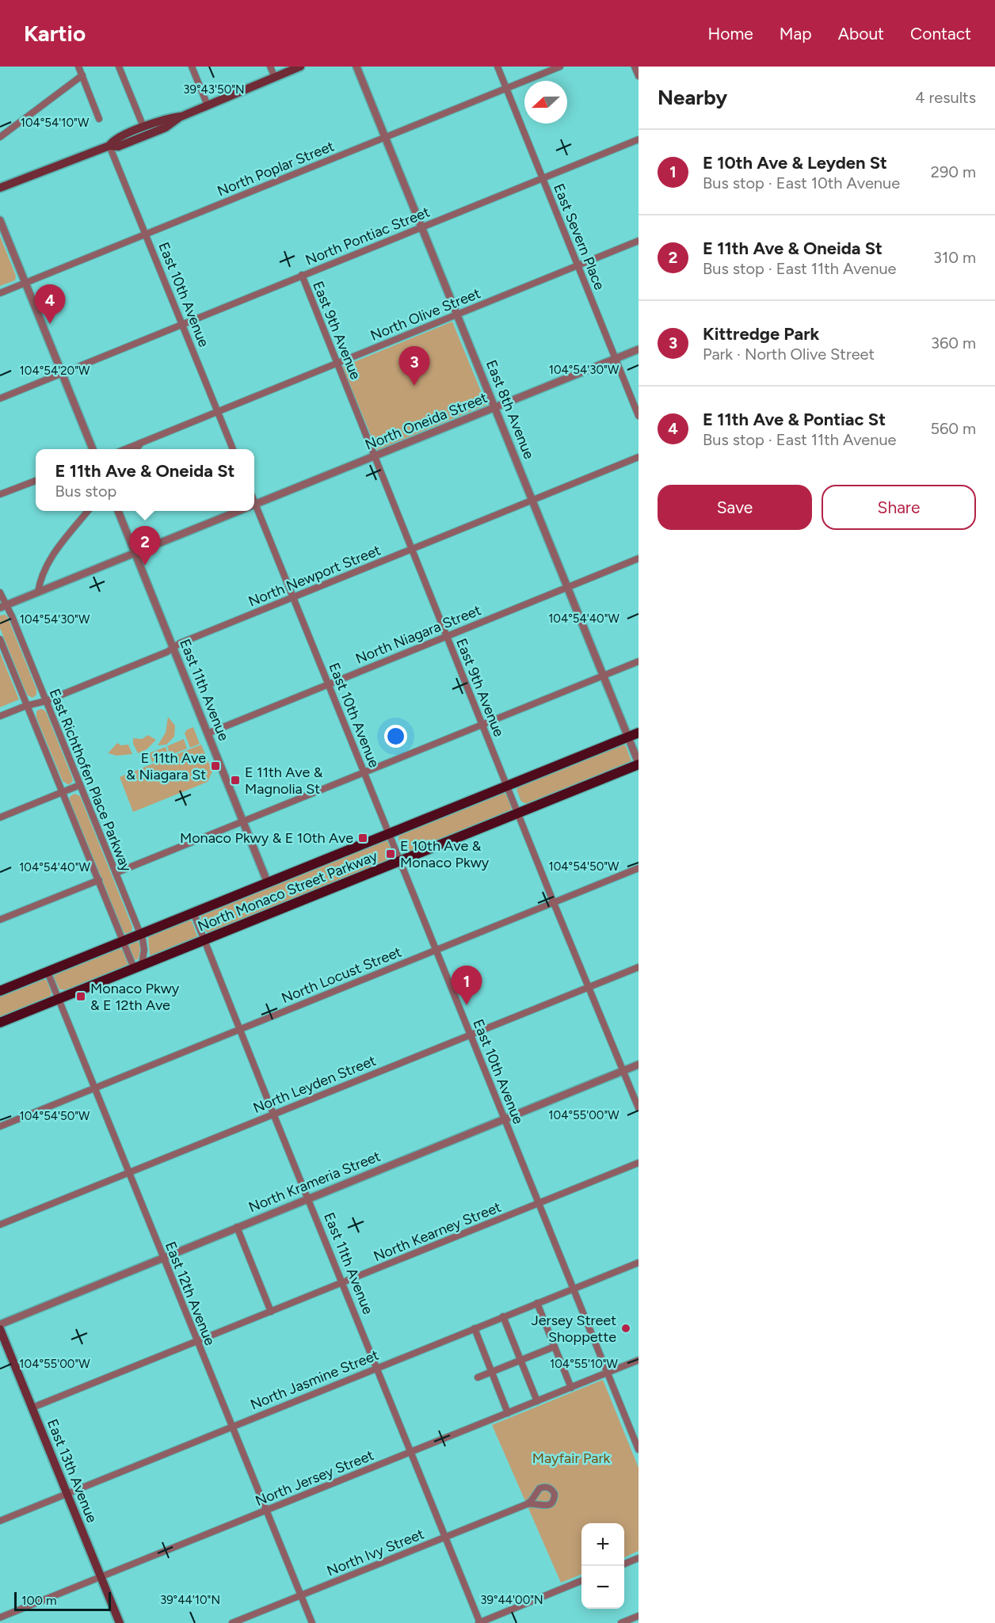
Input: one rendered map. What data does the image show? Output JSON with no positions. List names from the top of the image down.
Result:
{
  "streets": {
    "main road": ["North Monaco Street Parkway", "East 13th Avenue"],
    "street": [
      "North Poplar Street",
      "North Pontiac Street",
      "East Severn Place",
      "East 10th Avenue",
      "North Olive Street",
      "East 9th Avenue",
      "East 8th Avenue",
      "North Oneida Street",
      "North Newport Street",
      "North Niagara Street",
      "East 11th Avenue",
      "East Richthofen Place Parkway",
      "North Locust Street",
      "North Leyden Street",
      "North Krameria Street",
      "North Kearney Street",
      "East 12th Avenue",
      "North Jasmine Street",
      "North Jersey Street",
      "North Ivy Street"
    ]
  },
  "crossings": [
    ["North Poplar Street", "East Severn Place"],
    ["North Poplar Street", "East 10th Avenue"],
    ["North Poplar Street", "East 8th Avenue"],
    ["North Pontiac Street", "East Severn Place"],
    ["North Pontiac Street", "East 10th Avenue"],
    ["North Pontiac Street", "East 9th Avenue"],
    ["North Pontiac Street", "East 8th Avenue"],
    ["East Severn Place", "North Olive Street"],
    ["East Severn Place", "North Oneida Street"],
    ["East 10th Avenue", "North Olive Street"],
    ["East 10th Avenue", "North Newport Street"],
    ["East 10th Avenue", "North Niagara Street"],
    ["East 10th Avenue", "North Monaco Street Parkway"],
    ["East 10th Avenue", "North Locust Street"],
    ["East 10th Avenue", "North Leyden Street"],
    ["East 10th Avenue", "North Krameria Street"],
    ["East 10th Avenue", "North Kearney Street"],
    ["East 10th Avenue", "North Jasmine Street"],
    ["East 10th Avenue", "North Jersey Street"],
    ["North Olive Street", "East 9th Avenue"],
    ["North Olive Street", "East 8th Avenue"],
    ["East 9th Avenue", "North Oneida Street"],
    ["East 9th Avenue", "North Newport Street"],
    ["East 9th Avenue", "North Niagara Street"],
    ["East 9th Avenue", "North Monaco Street Parkway"],
    ["East 9th Avenue", "North Locust Street"],
    ["East 9th Avenue", "North Leyden Street"],
    ["East 9th Avenue", "North Krameria Street"],
    ["East 8th Avenue", "North Oneida Street"],
    ["East 8th Avenue", "North Newport Street"],
    ["East 8th Avenue", "North Niagara Street"],
    ["East 8th Avenue", "North Monaco Street Parkway"],
    ["North Oneida Street", "East 11th Avenue"],
    ["North Oneida Street", "East Richthofen Place Parkway"],
    ["North Newport Street", "East 11th Avenue"],
    ["North Newport Street", "East Richthofen Place Parkway"],
    ["North Niagara Street", "East 11th Avenue"],
    ["East 11th Avenue", "North Monaco Street Parkway"],
    ["East 11th Avenue", "North Locust Street"],
    ["East 11th Avenue", "North Leyden Street"],
    ["East 11th Avenue", "North Krameria Street"],
    ["East 11th Avenue", "North Kearney Street"],
    ["East 11th Avenue", "North Jasmine Street"],
    ["East 11th Avenue", "North Jersey Street"],
    ["East 11th Avenue", "North Ivy Street"],
    ["East Richthofen Place Parkway", "North Monaco Street Parkway"],
    ["North Monaco Street Parkway", "East 12th Avenue"],
    ["North Locust Street", "East 12th Avenue"],
    ["North Leyden Street", "East 12th Avenue"],
    ["North Krameria Street", "East 12th Avenue"],
    ["North Kearney Street", "East 12th Avenue"],
    ["North Kearney Street", "East 13th Avenue"],
    ["East 12th Avenue", "North Jasmine Street"],
    ["East 12th Avenue", "North Jersey Street"],
    ["East 12th Avenue", "North Ivy Street"],
    ["North Jasmine Street", "East 13th Avenue"],
    ["East 13th Avenue", "North Jersey Street"]
  ],
  "parks": ["Mayfair Park"],
  "places": {
    "transit": [
      "E 11th Ave & Niagara St",
      "E 11th Ave & Magnolia St",
      "Monaco Pkwy & E 10th Ave",
      "E 10th Ave & Monaco Pkwy",
      "Monaco Pkwy & E 12th Ave"
    ],
    "other": ["Jersey Street Shoppette"]
  },
  "scale_bar": "100 m",
  "north": "left",
  "page": {
    "header": "Kartio",
    "nav": [
      "Home",
      "Map",
      "About",
      "Contact"
    ],
    "heading": ["Nearby", "4 results"],
    "list": [
      {
        "mark": "1",
        "name": "E 10th Ave & Leyden St",
        "note": "Bus stop · East 10th Avenue",
        "value": "290 m"
      },
      {
        "mark": "2",
        "name": "E 11th Ave & Oneida St",
        "note": "Bus stop · East 11th Avenue",
        "value": "310 m"
      },
      {
        "mark": "3",
        "name": "Kittredge Park",
        "note": "Park · North Olive Street",
        "value": "360 m"
      },
      {
        "mark": "4",
        "name": "E 11th Ave & Pontiac St",
        "note": "Bus stop · East 11th Avenue",
        "value": "560 m"
      }
    ],
    "pins": [
      "4",
      "3",
      "2",
      "1"
    ],
    "popup": ["E 11th Ave & Oneida St", "Bus stop"],
    "buttons": ["Save", "Share"],
    "map_buttons": ["+", "−"],
    "scale": "100 m"
  },
  "coordinates": [
    "39°43'50\"N",
    "104°54'10\"W",
    "104°54'30\"W",
    "104°54'20\"W",
    "104°54'40\"W",
    "104°54'50\"W",
    "104°55'00\"W",
    "104°55'10\"W",
    "39°44'10\"N",
    "39°44'00\"N"
  ]
}
